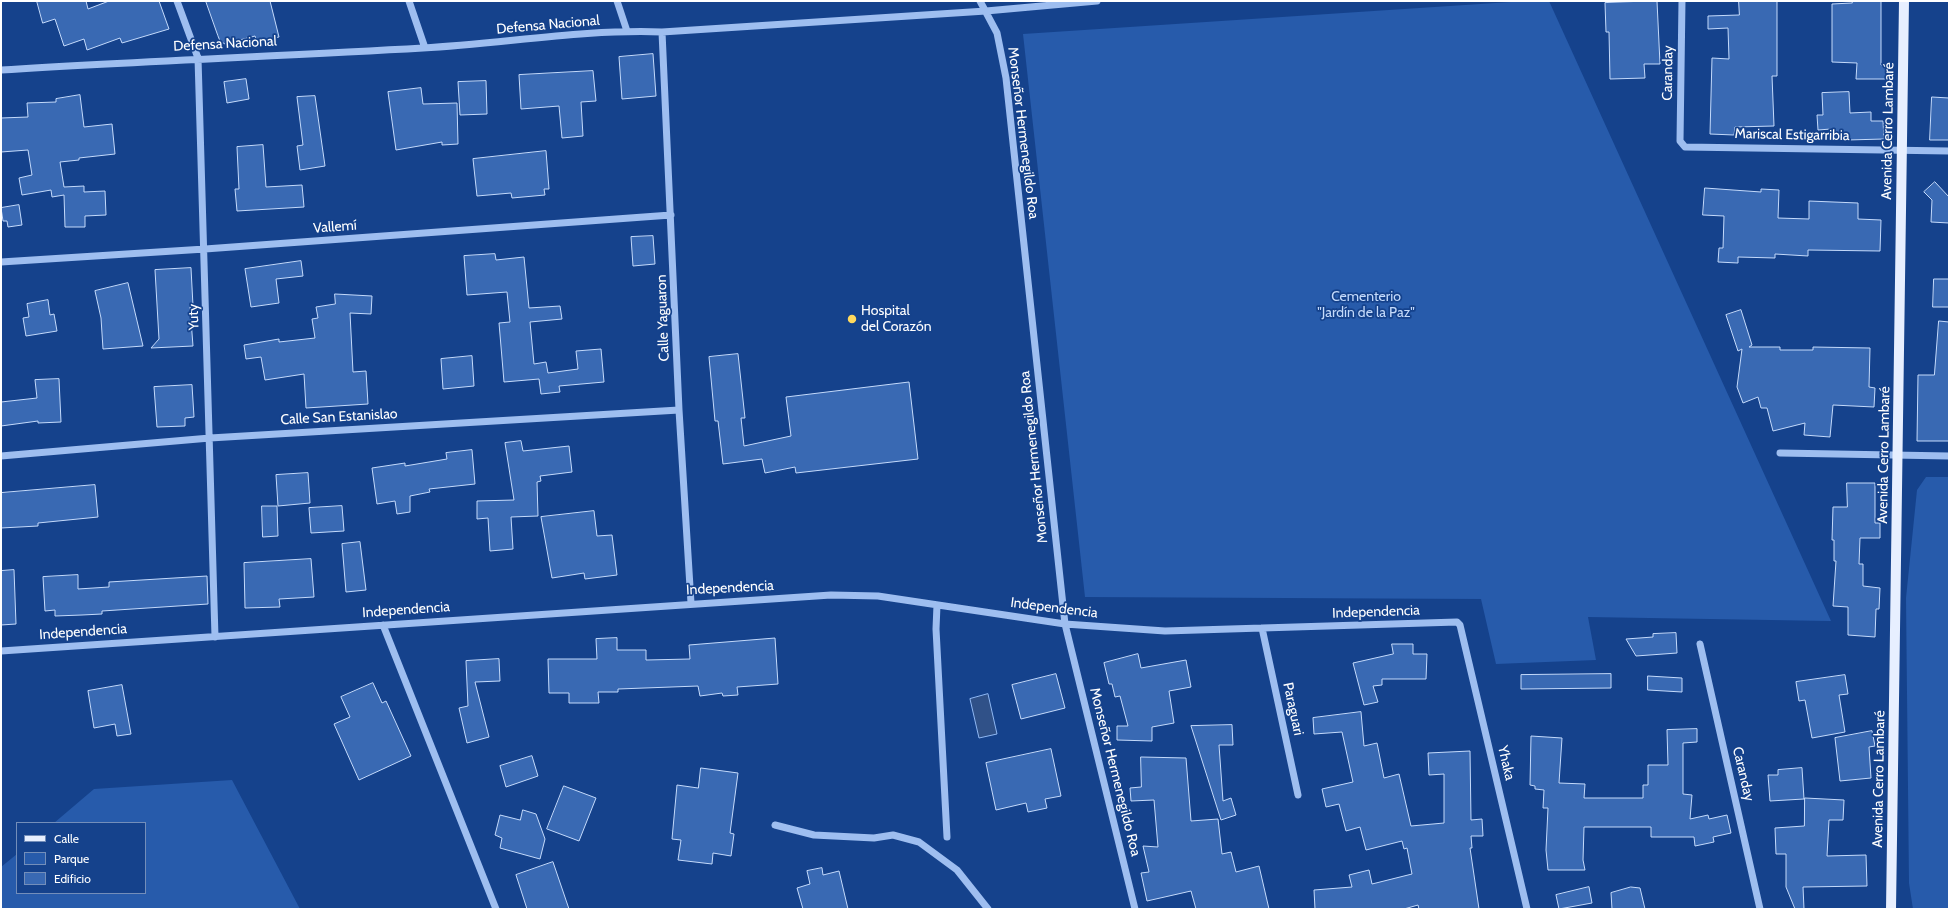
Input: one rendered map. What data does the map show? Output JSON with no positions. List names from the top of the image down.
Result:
{
  "streets": {
    "main road": ["Avenida Cerro Lambaré"],
    "street": [
      "Defensa Nacional",
      "Caranday",
      "Monseñor Hermenegildo Roa",
      "Mariscal Estigarribia",
      "Vallemí",
      "Yuty",
      "Calle Yaguaron",
      "Calle San Estanislao",
      "Independencia",
      "Paraguari",
      "Yhaka"
    ]
  },
  "crossings": [
    ["Defensa Nacional", "Monseñor Hermenegildo Roa"],
    ["Defensa Nacional", "Yuty"],
    ["Defensa Nacional", "Calle Yaguaron"],
    ["Caranday", "Mariscal Estigarribia"],
    ["Avenida Cerro Lambaré", "Mariscal Estigarribia"],
    ["Monseñor Hermenegildo Roa", "Independencia"],
    ["Vallemí", "Yuty"],
    ["Vallemí", "Calle Yaguaron"],
    ["Yuty", "Calle San Estanislao"],
    ["Yuty", "Independencia"],
    ["Calle Yaguaron", "Calle San Estanislao"],
    ["Calle Yaguaron", "Independencia"],
    ["Independencia", "Paraguari"],
    ["Independencia", "Yhaka"]
  ],
  "parks": ["Cementerio \"Jardín de la Paz\""],
  "places": ["Hospital del Corazón"],
  "legend": ["Calle", "Parque", "Edificio"]
}
